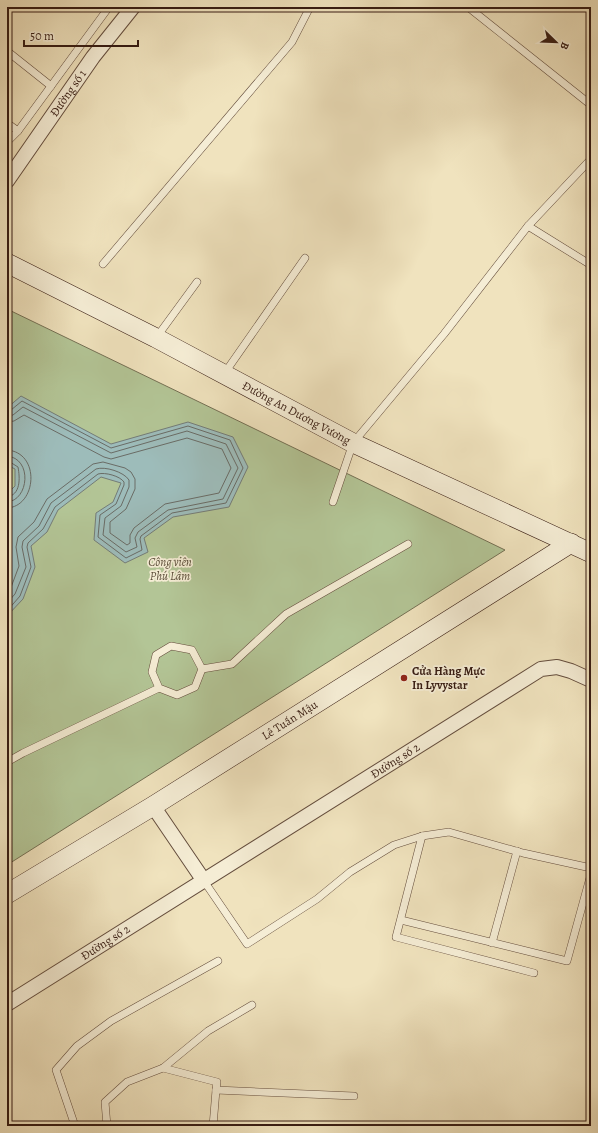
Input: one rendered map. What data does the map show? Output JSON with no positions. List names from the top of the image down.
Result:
{
  "streets": {
    "street": [
      "Đường số 1",
      "Đường An Dương Vương",
      "Lê Tuấn Mậu",
      "Đường số 2"
    ]
  },
  "crossings": [
    ["Đường An Dương Vương", "Lê Tuấn Mậu"]
  ],
  "parks": ["Công viên Phú Lâm"],
  "places": ["Cửa Hàng Mực In Lyvystar"],
  "scale_bar": "50 m",
  "north": "bottom right"
}
